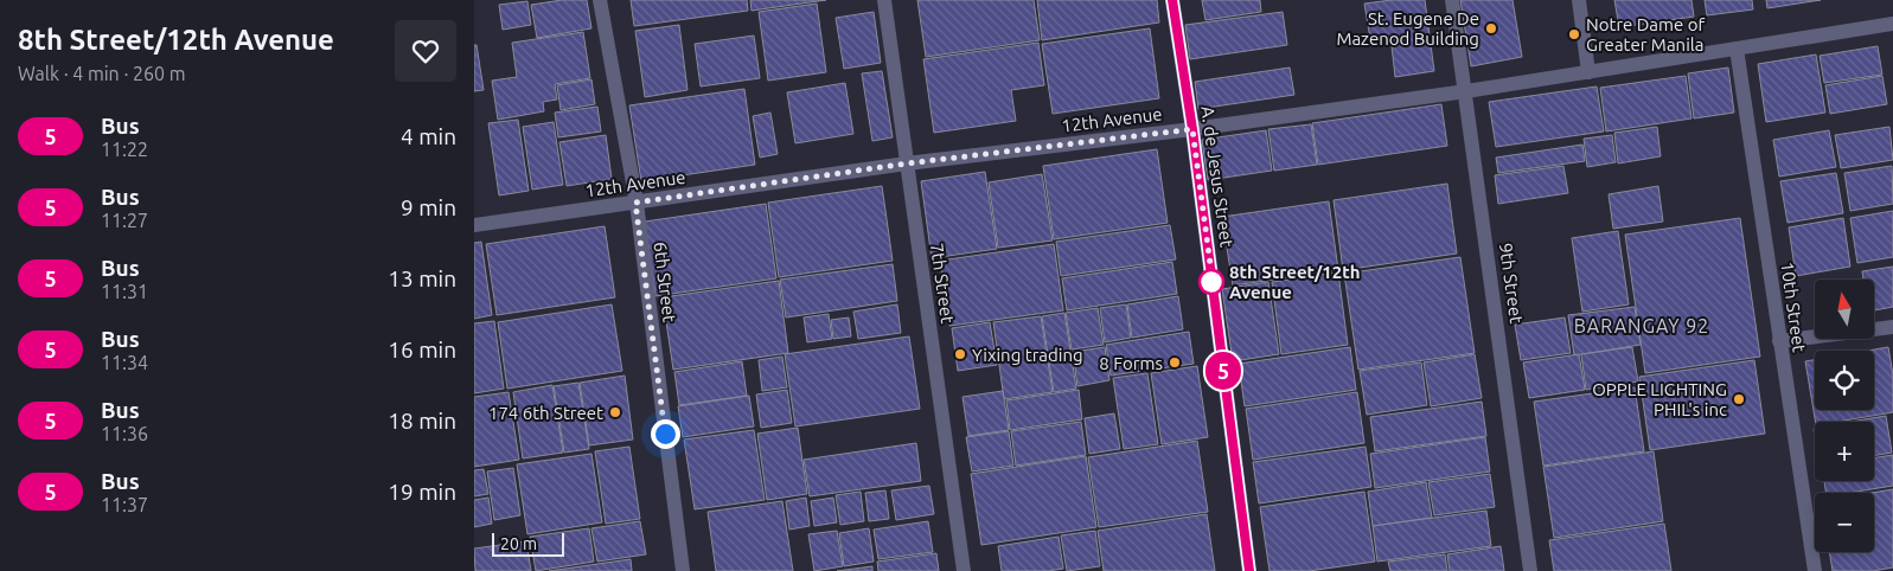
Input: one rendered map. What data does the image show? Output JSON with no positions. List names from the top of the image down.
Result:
{
  "streets": {
    "main road": ["A. de Jesus Street"],
    "street": [
      "12th Avenue",
      "6th Street",
      "7th Street",
      "9th Street",
      "10th Street"
    ]
  },
  "crossings": [
    ["12th Avenue", "A. de Jesus Street"],
    ["12th Avenue", "6th Street"],
    ["12th Avenue", "7th Street"],
    ["12th Avenue", "9th Street"],
    ["12th Avenue", "10th Street"]
  ],
  "districts": ["BARANGAY 92"],
  "places": [
    "St. Eugene De Mazenod Building",
    "Notre Dame of Greater Manila",
    "8th Street/12th Avenue",
    "Yixing trading",
    "8 Forms",
    "OPPLE LIGHTING PHIL's inc",
    "174 6th Street"
  ],
  "lines": ["bus line 5"],
  "scale_bar": "20 m",
  "north": "top",
  "page": {
    "heading": ["8th Street/12th Avenue", "Walk · 4 min · 260 m"],
    "on_map": "5",
    "list": [
      {
        "mark": "5",
        "name": "Bus",
        "note": "11:22",
        "value": "4 min"
      },
      {
        "mark": "5",
        "name": "Bus",
        "note": "11:27",
        "value": "9 min"
      },
      {
        "mark": "5",
        "name": "Bus",
        "note": "11:31",
        "value": "13 min"
      },
      {
        "mark": "5",
        "name": "Bus",
        "note": "11:34",
        "value": "16 min"
      },
      {
        "mark": "5",
        "name": "Bus",
        "note": "11:36",
        "value": "18 min"
      },
      {
        "mark": "5",
        "name": "Bus",
        "note": "11:37",
        "value": "19 min"
      }
    ],
    "map_buttons": ["+", "−"],
    "scale": "20 m"
  }
}
